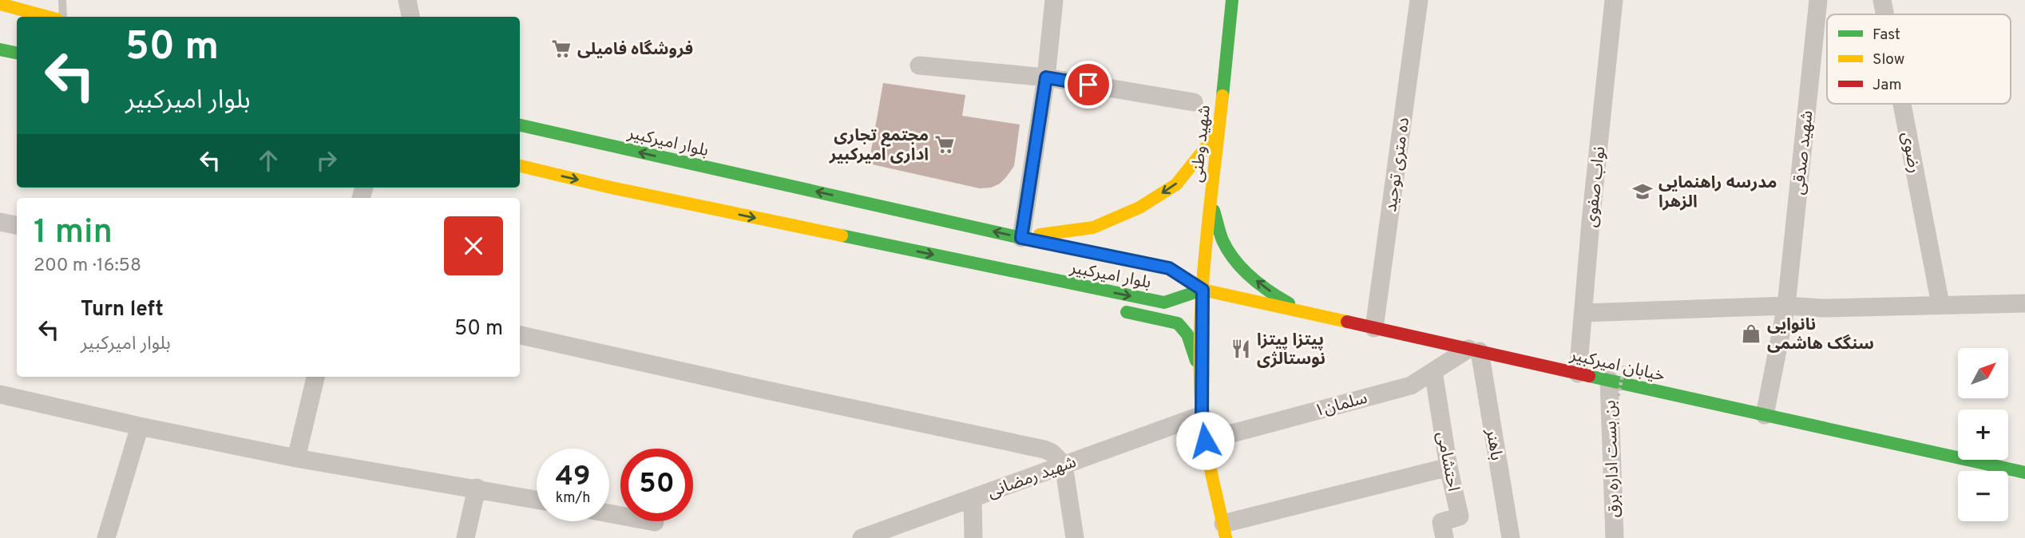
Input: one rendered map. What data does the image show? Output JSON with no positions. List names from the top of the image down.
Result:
{
  "streets": {
    "main road": ["بلوار امیرکبیر", "شهید وطنی", "خیابان امیرکبیر"],
    "street": [
      "شهید صدقی",
      "رضوی",
      "ده متری توحید",
      "نواب صفوی",
      "سلمان۱",
      "باهنر",
      "بن بست اداره برق",
      "احتشامی",
      "شهید رمضانی"
    ]
  },
  "crossings": [
    ["بلوار امیرکبیر", "شهید وطنی"],
    ["بلوار امیرکبیر", "خیابان امیرکبیر"],
    ["شهید وطنی", "خیابان امیرکبیر"],
    ["شهید وطنی", "سلمان۱"],
    ["شهید وطنی", "شهید رمضانی"],
    ["شهید صدقی", "خیابان امیرکبیر"],
    ["ده متری توحید", "خیابان امیرکبیر"],
    ["نواب صفوی", "خیابان امیرکبیر"],
    ["خیابان امیرکبیر", "سلمان۱"],
    ["خیابان امیرکبیر", "باهنر"],
    ["خیابان امیرکبیر", "بن بست اداره برق"],
    ["سلمان۱", "باهنر"],
    ["سلمان۱", "احتشامی"]
  ],
  "places": {
    "supermarket": ["فروشگاه فامیلی", "مجتمع تجاری اداری امیرکبیر"],
    "school or university": ["مدرسه راهنمایی الزهرا"],
    "shop": ["نانوایی سنگک هاشمی"],
    "restaurant": ["پیتزا پیتزا نوستالژی"]
  },
  "legend": ["Fast", "Slow", "Jam"],
  "north": "top right",
  "page": {
    "turn": ["50 m", "بلوار امیرکبیر"],
    "heading": ["1 min", "200 m · 16:58"],
    "list": [
      {
        "name": "Turn left",
        "note": "بلوار امیرکبیر",
        "value": "50 m"
      }
    ],
    "map_buttons": ["+", "−"],
    "speed": "49 km/h",
    "limit": "50"
  }
}
